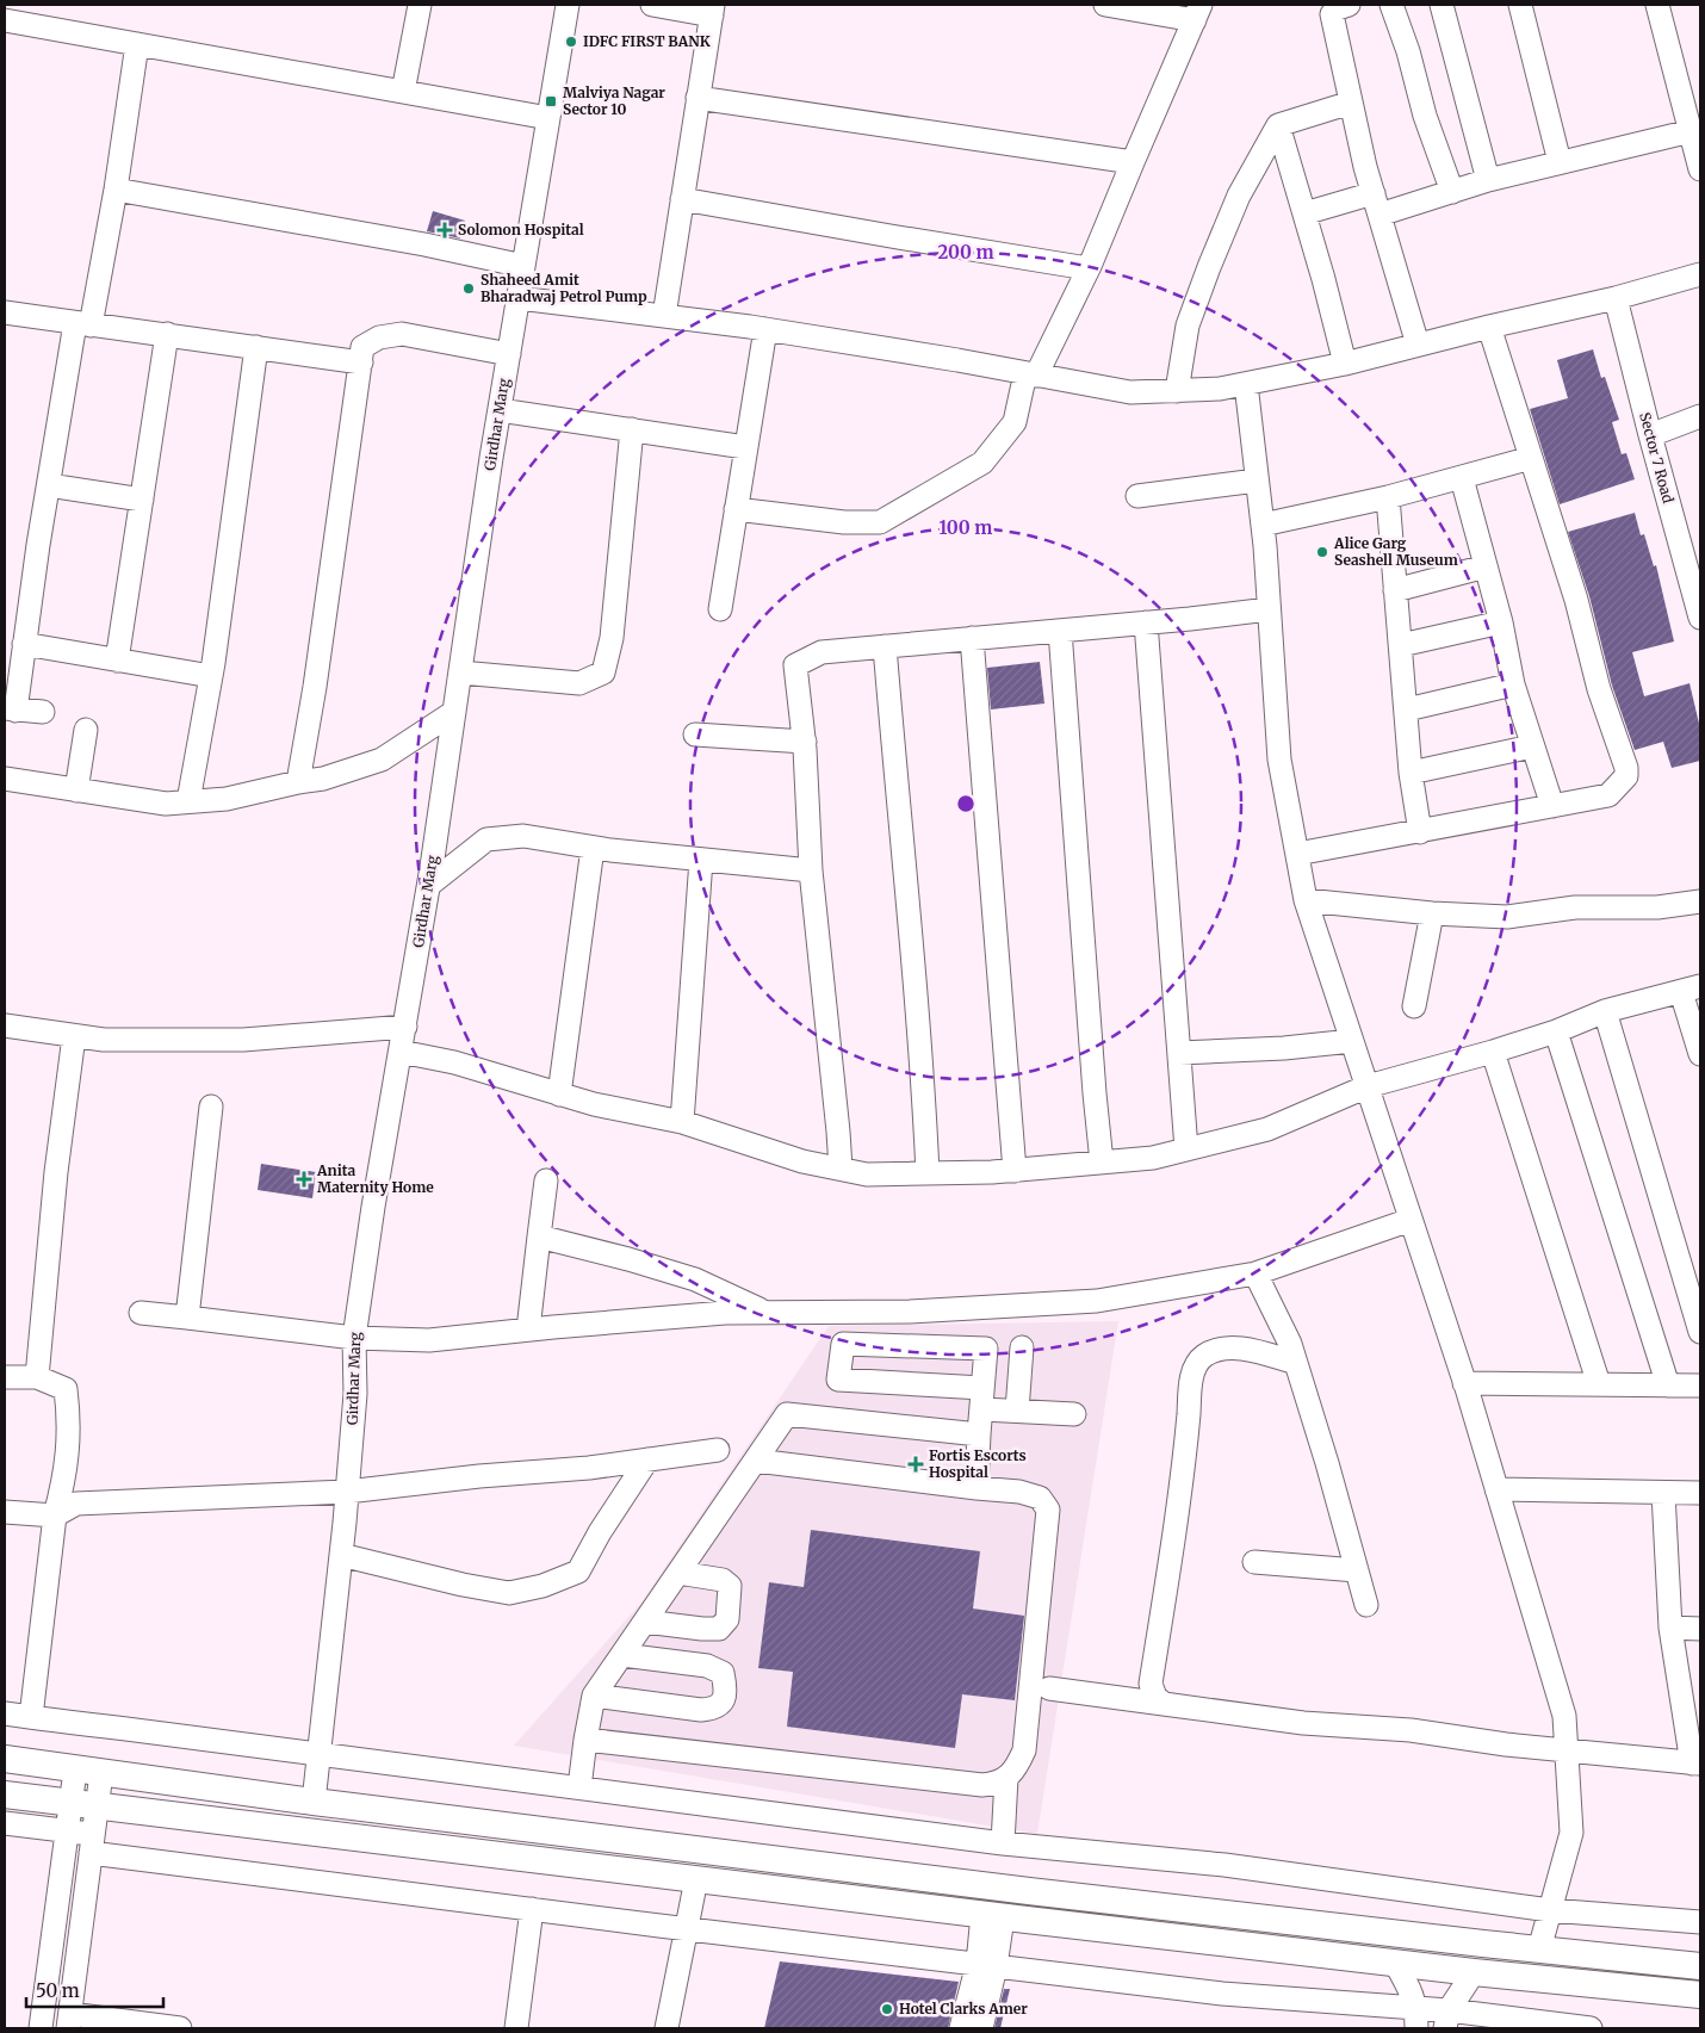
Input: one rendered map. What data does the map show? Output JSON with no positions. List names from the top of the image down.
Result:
{
  "streets": {
    "street": ["Girdhar Marg", "Sector 7 Road"]
  },
  "places": {
    "other": [
      "IDFC FIRST BANK",
      "Shaheed Amit Bharadwaj Petrol Pump",
      "Alice Garg Seashell Museum",
      "Hotel Clarks Amer"
    ],
    "transit": ["Malviya Nagar Sector 10"],
    "health": ["Solomon Hospital", "Anita Maternity Home", "Fortis Escorts Hospital"]
  },
  "scale_bar": "50 m",
  "rings": ["200 m", "100 m"]
}
